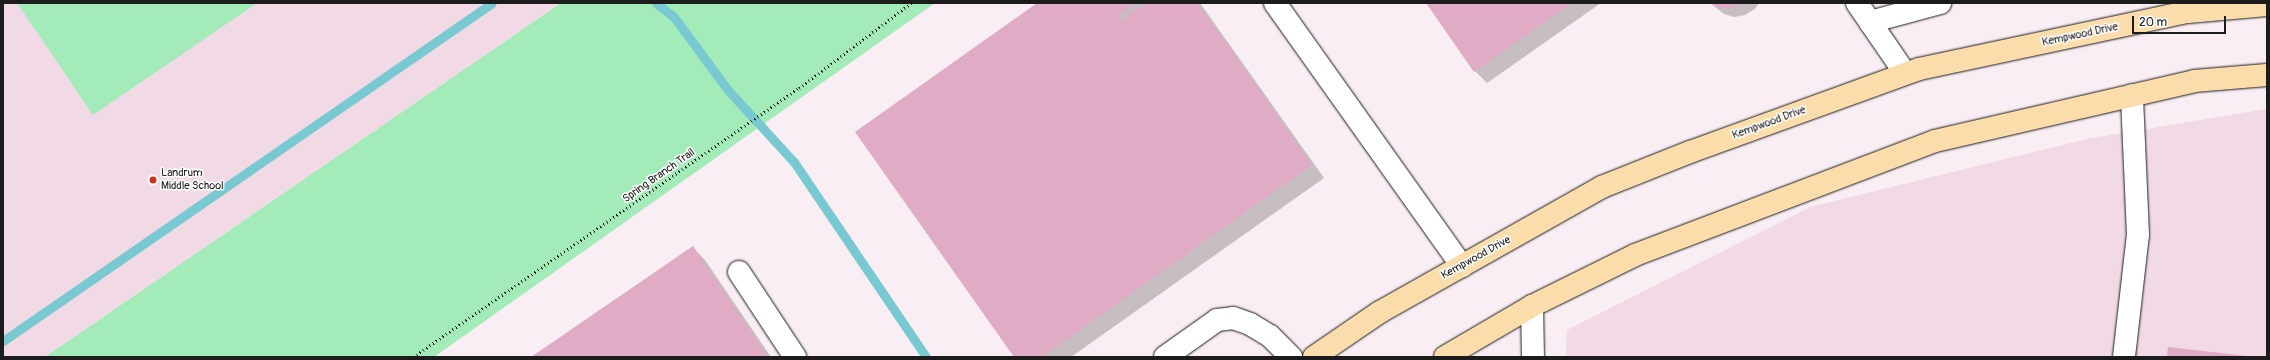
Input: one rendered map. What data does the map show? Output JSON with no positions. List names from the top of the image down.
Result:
{
  "streets": {
    "main road": ["Kempwood Drive"],
    "path": ["Spring Branch Trail"]
  },
  "places": ["Landrum Middle School"],
  "scale_bar": "20 m"
}
